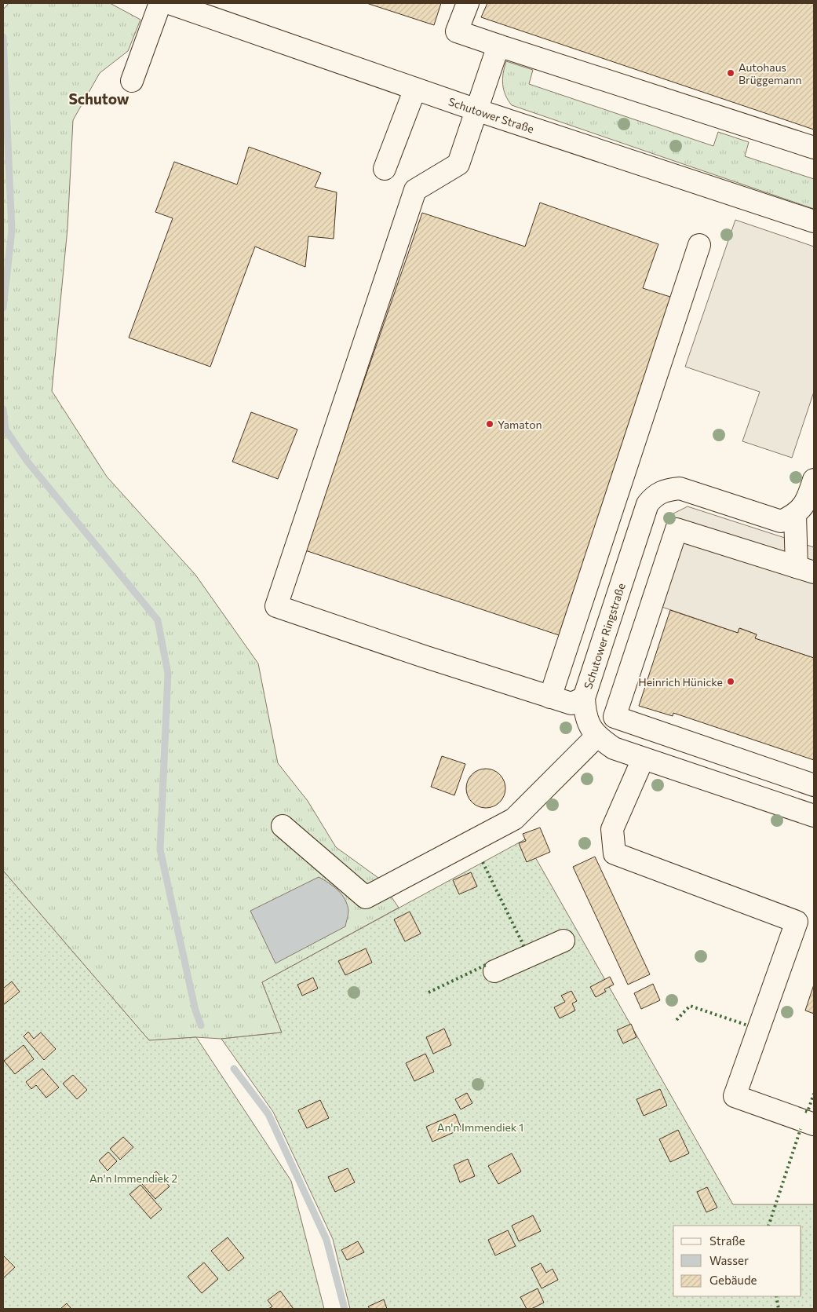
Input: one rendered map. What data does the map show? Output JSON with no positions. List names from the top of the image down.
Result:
{
  "streets": {
    "street": ["Schutower Straße", "Schutower Ringstraße"]
  },
  "districts": ["Schutow"],
  "parks": ["An'n Immendiek 1", "An'n Immendiek 2"],
  "places": ["Autohaus Brüggemann", "Yamaton", "Heinrich Hünicke"],
  "legend": ["Straße", "Wasser", "Gebäude"]
}
